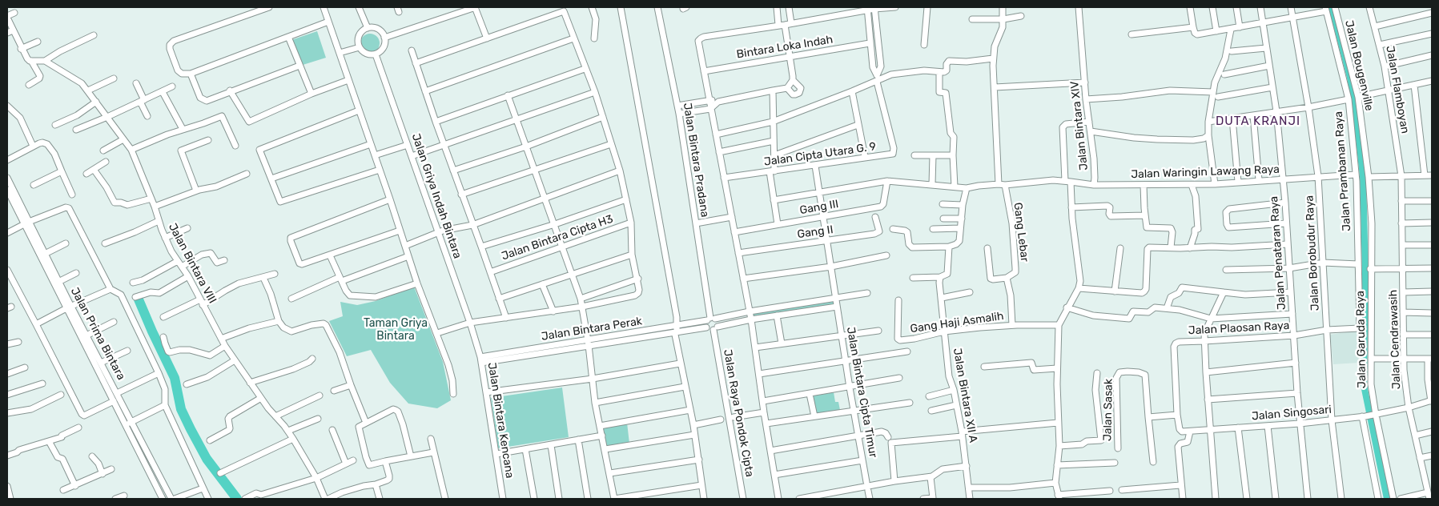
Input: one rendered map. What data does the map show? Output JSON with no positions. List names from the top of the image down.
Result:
{
  "streets": {
    "street": [
      "Bintara Loka Indah",
      "Jalan Bougenville",
      "Jalan Flamboyan",
      "Jalan Bintara XIV",
      "Jalan Cipta Utara G. 9",
      "Jalan Bintara Pradana",
      "Jalan Prambanan Raya",
      "Jalan Waringin Lawang Raya",
      "Jalan Griya Indah Bintara",
      "Gang III",
      "Gang II",
      "Gang Lebar",
      "Jalan Bintara Cipta H3",
      "Jalan Penataran Raya",
      "Jalan Borobudur Raya",
      "Jalan Bintara VIII",
      "Gang Haji Asmalih",
      "Jalan Plaosan Raya",
      "Jalan Bintara Perak",
      "Jalan Prima Bintara",
      "Jalan Garuda Raya",
      "Jalan Cendrawasih",
      "Jalan Bintara Cipta Timur",
      "Jalan Bintara XII A",
      "Jalan Sasak",
      "Jalan Raya Pondok Cipta",
      "Jalan Singosari",
      "Jalan Bintara Kencana"
    ]
  },
  "crossings": [
    ["Jalan Bougenville", "Jalan Garuda Raya"],
    ["Jalan Flamboyan", "Jalan Cendrawasih"],
    ["Jalan Bintara XIV", "Jalan Waringin Lawang Raya"],
    ["Jalan Bintara XIV", "Gang Haji Asmalih"],
    ["Jalan Cipta Utara G. 9", "Jalan Bintara Cipta Timur"],
    ["Jalan Bintara Pradana", "Jalan Bintara Perak"],
    ["Jalan Bintara Pradana", "Jalan Raya Pondok Cipta"],
    ["Jalan Prambanan Raya", "Jalan Waringin Lawang Raya"],
    ["Jalan Prambanan Raya", "Jalan Borobudur Raya"],
    ["Jalan Prambanan Raya", "Jalan Plaosan Raya"],
    ["Jalan Waringin Lawang Raya", "Jalan Penataran Raya"],
    ["Jalan Waringin Lawang Raya", "Jalan Borobudur Raya"],
    ["Jalan Griya Indah Bintara", "Jalan Bintara Kencana"],
    ["Gang III", "Jalan Bintara Cipta Timur"],
    ["Gang II", "Jalan Bintara Cipta Timur"],
    ["Jalan Penataran Raya", "Jalan Plaosan Raya"],
    ["Jalan Penataran Raya", "Jalan Singosari"],
    ["Jalan Borobudur Raya", "Jalan Plaosan Raya"],
    ["Jalan Borobudur Raya", "Jalan Singosari"],
    ["Gang Haji Asmalih", "Jalan Bintara XII A"],
    ["Jalan Bintara Perak", "Jalan Bintara Cipta Timur"],
    ["Jalan Bintara Perak", "Jalan Raya Pondok Cipta"],
    ["Jalan Bintara Perak", "Jalan Bintara Kencana"],
    ["Jalan Garuda Raya", "Jalan Singosari"],
    ["Jalan Cendrawasih", "Jalan Singosari"]
  ],
  "districts": ["DUTA KRANJI"],
  "parks": ["Taman Griya Bintara"]
}
